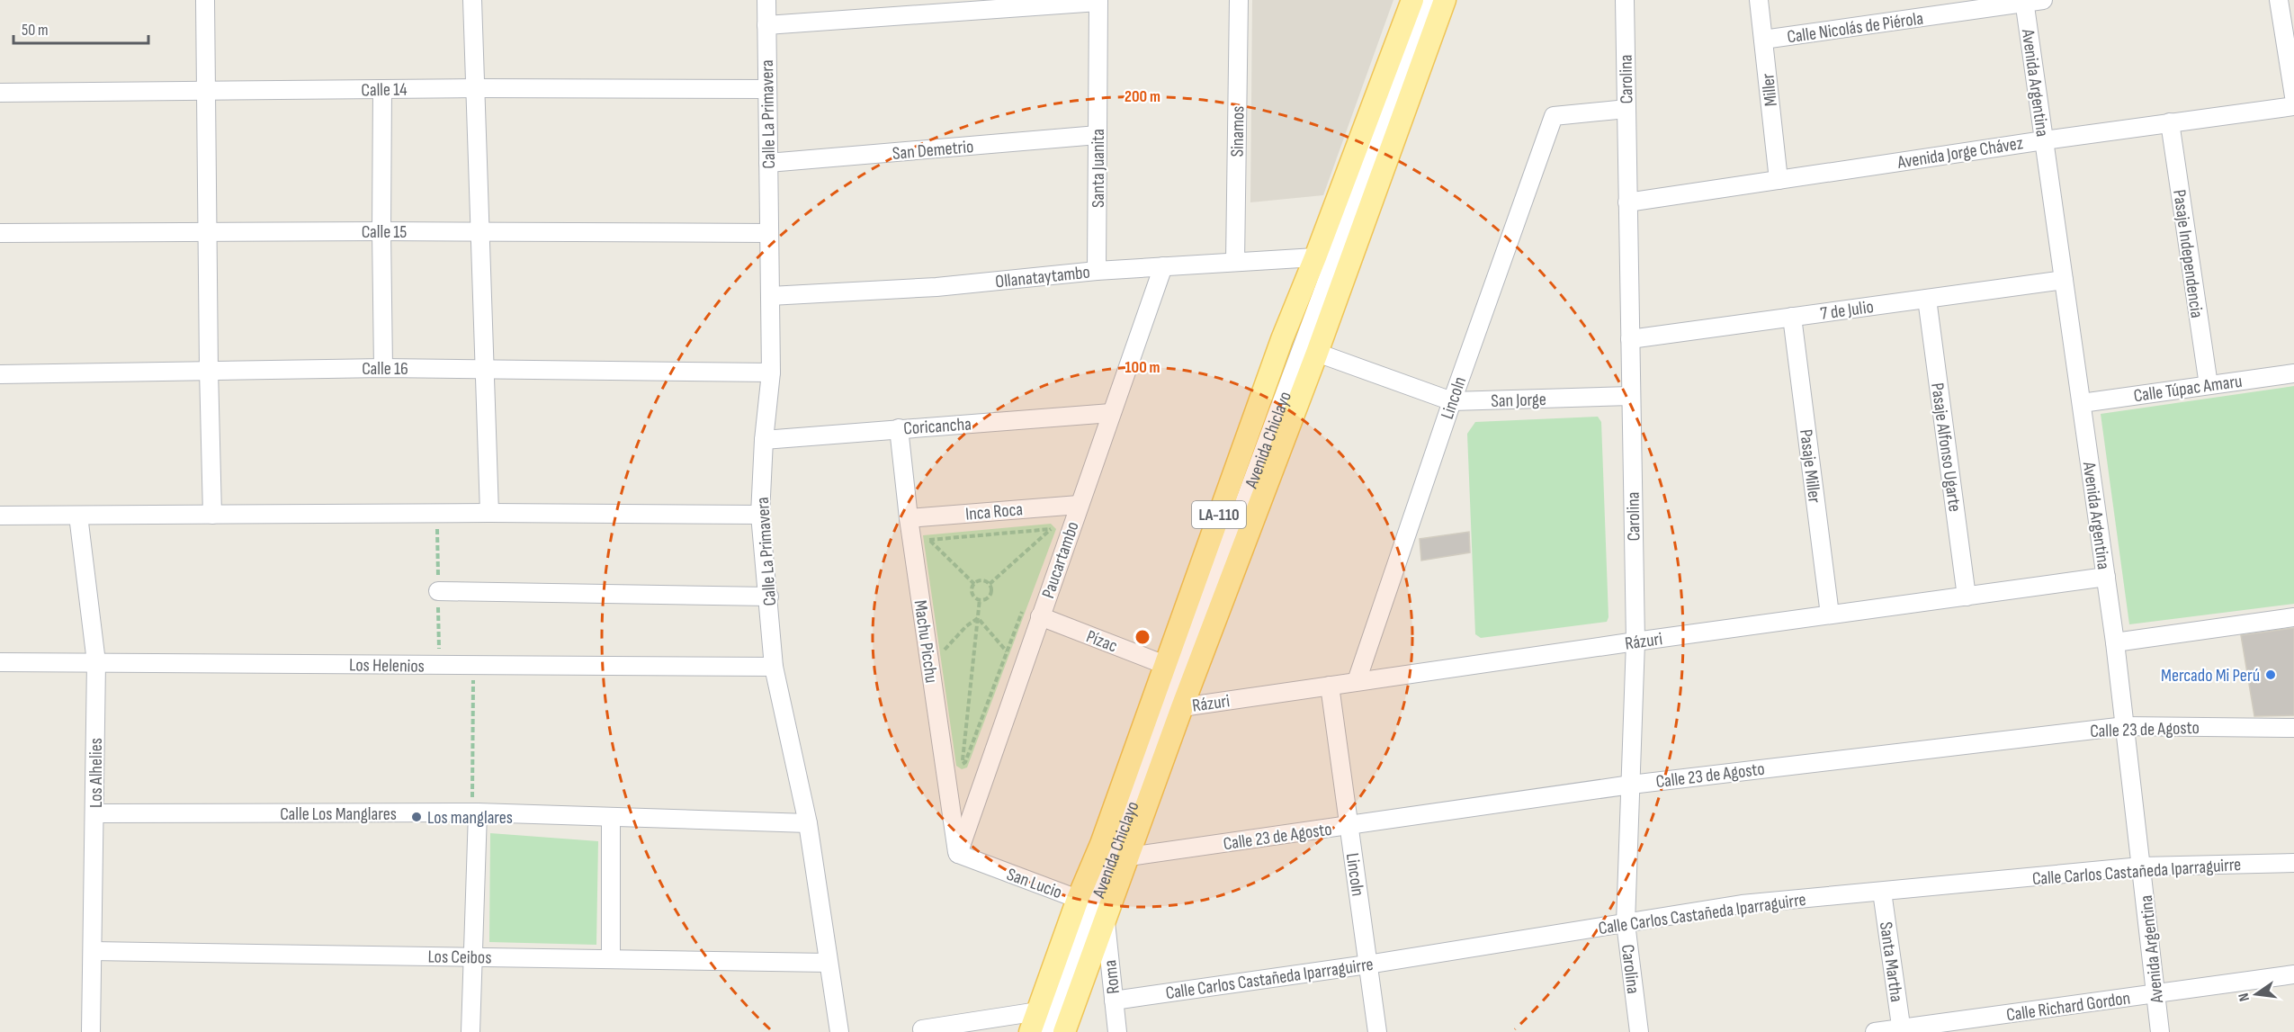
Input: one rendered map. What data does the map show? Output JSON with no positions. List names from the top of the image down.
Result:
{
  "streets": {
    "main road": ["Avenida Chiclayo", "LA-110"],
    "street": [
      "Calle Nicolás de Piérola",
      "Carolina",
      "Avenida Argentina",
      "Calle 14",
      "Miller",
      "Calle La Primavera",
      "Sinamos",
      "San Demetrio",
      "Avenida Jorge Chávez",
      "Santa Juanita",
      "Calle 15",
      "Pasaje Independencia",
      "Ollanataytambo",
      "7 de Julio",
      "Calle 16",
      "Calle Túpac Amaru",
      "Lincoln",
      "San Jorge",
      "Coricancha",
      "Pasaje Alfonso Ugarte",
      "Pasaje Miller",
      "Inca Roca",
      "Paucartambo",
      "Pízac",
      "Rázuri",
      "Machu Picchu",
      "Los Helenios",
      "Calle 23 de Agosto",
      "Los Alhelies",
      "Calle Los Manglares",
      "Calle Carlos Castañeda Iparraguirre",
      "San Lucio",
      "Los Ceibos",
      "Santa Martha",
      "Roma",
      "Calle Richard Gordon"
    ]
  },
  "crossings": [
    ["Calle Nicolás de Piérola", "Avenida Argentina"],
    ["Calle Nicolás de Piérola", "Miller"],
    ["Carolina", "Avenida Jorge Chávez"],
    ["Carolina", "7 de Julio"],
    ["Carolina", "Lincoln"],
    ["Carolina", "San Jorge"],
    ["Carolina", "Rázuri"],
    ["Carolina", "Calle 23 de Agosto"],
    ["Carolina", "Calle Carlos Castañeda Iparraguirre"],
    ["Avenida Argentina", "Avenida Jorge Chávez"],
    ["Avenida Argentina", "7 de Julio"],
    ["Avenida Argentina", "Calle Túpac Amaru"],
    ["Avenida Argentina", "Rázuri"],
    ["Avenida Argentina", "Calle 23 de Agosto"],
    ["Avenida Argentina", "Calle Carlos Castañeda Iparraguirre"],
    ["Avenida Argentina", "Calle Richard Gordon"],
    ["Calle 14", "Calle La Primavera"],
    ["Miller", "Avenida Jorge Chávez"],
    ["Calle La Primavera", "San Demetrio"],
    ["Calle La Primavera", "Calle 15"],
    ["Calle La Primavera", "Ollanataytambo"],
    ["Calle La Primavera", "Calle 16"],
    ["Calle La Primavera", "Coricancha"],
    ["Calle La Primavera", "Los Helenios"],
    ["Calle La Primavera", "Calle Los Manglares"],
    ["Calle La Primavera", "Los Ceibos"],
    ["Sinamos", "Ollanataytambo"],
    ["San Demetrio", "Santa Juanita"],
    ["Avenida Jorge Chávez", "Pasaje Independencia"],
    ["Santa Juanita", "Ollanataytambo"],
    ["Pasaje Independencia", "Calle Túpac Amaru"],
    ["Ollanataytambo", "Avenida Chiclayo"],
    ["Ollanataytambo", "Paucartambo"],
    ["7 de Julio", "Pasaje Alfonso Ugarte"],
    ["7 de Julio", "Pasaje Miller"],
    ["Lincoln", "San Jorge"],
    ["Lincoln", "Rázuri"],
    ["Lincoln", "Calle 23 de Agosto"],
    ["Lincoln", "Calle Carlos Castañeda Iparraguirre"],
    ["San Jorge", "Avenida Chiclayo"],
    ["Coricancha", "Paucartambo"],
    ["Coricancha", "Machu Picchu"],
    ["Avenida Chiclayo", "Pízac"],
    ["Avenida Chiclayo", "Rázuri"],
    ["Avenida Chiclayo", "Calle 23 de Agosto"],
    ["Avenida Chiclayo", "San Lucio"],
    ["Avenida Chiclayo", "Roma"],
    ["Pasaje Alfonso Ugarte", "Rázuri"],
    ["Pasaje Miller", "Rázuri"],
    ["Inca Roca", "Paucartambo"],
    ["Inca Roca", "Machu Picchu"],
    ["Paucartambo", "Pízac"],
    ["Paucartambo", "Machu Picchu"],
    ["Paucartambo", "San Lucio"],
    ["Machu Picchu", "San Lucio"],
    ["Los Helenios", "Los Alhelies"],
    ["Los Alhelies", "Calle Los Manglares"],
    ["Los Alhelies", "Los Ceibos"],
    ["Calle Carlos Castañeda Iparraguirre", "Santa Martha"],
    ["Calle Carlos Castañeda Iparraguirre", "Roma"],
    ["San Lucio", "Roma"],
    ["Santa Martha", "Calle Richard Gordon"]
  ],
  "places": ["Mercado Mi Perú", "Los manglares"],
  "scale_bar": "50 m",
  "north": "left",
  "rings": ["200 m", "100 m"]
}
